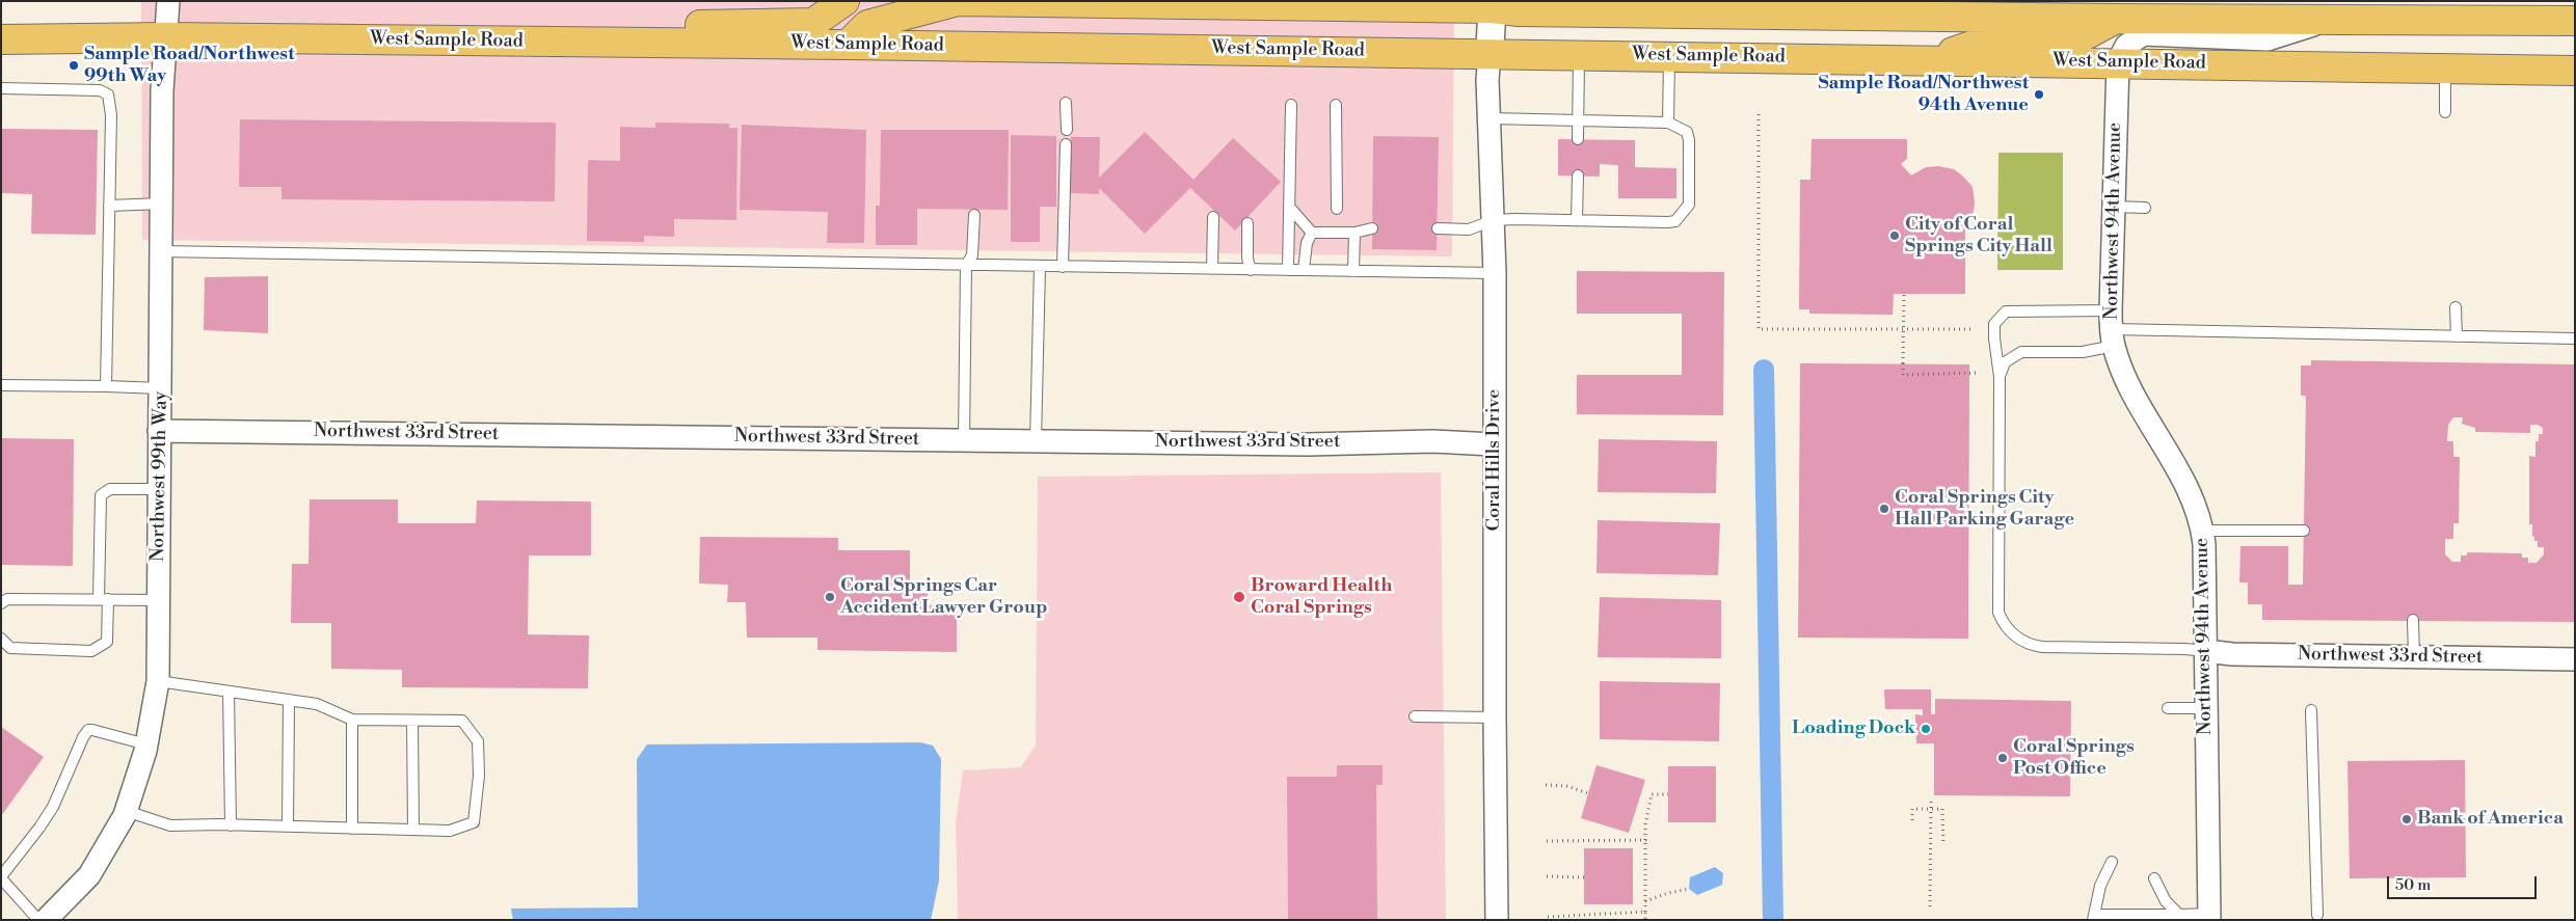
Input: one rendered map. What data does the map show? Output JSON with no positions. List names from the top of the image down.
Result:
{
  "streets": {
    "main road": ["West Sample Road"],
    "street": [
      "Northwest 94th Avenue",
      "Northwest 33rd Street",
      "Coral Hills Drive",
      "Northwest 99th Way"
    ]
  },
  "crossings": [
    ["West Sample Road", "Northwest 94th Avenue"],
    ["West Sample Road", "Coral Hills Drive"],
    ["West Sample Road", "Northwest 99th Way"],
    ["Northwest 94th Avenue", "Northwest 33rd Street"],
    ["Northwest 33rd Street", "Coral Hills Drive"],
    ["Northwest 33rd Street", "Northwest 99th Way"]
  ],
  "places": [
    "Sample Road/Northwest 99th Way",
    "Sample Road/Northwest 94th Avenue",
    "City of Coral Springs City Hall",
    "Coral Springs City Hall Parking Garage",
    "Coral Springs Car Accident Lawyer Group",
    "Broward Health Coral Springs",
    "Loading Dock",
    "Coral Springs Post Office",
    "Bank of America"
  ],
  "scale_bar": "50 m"
}
